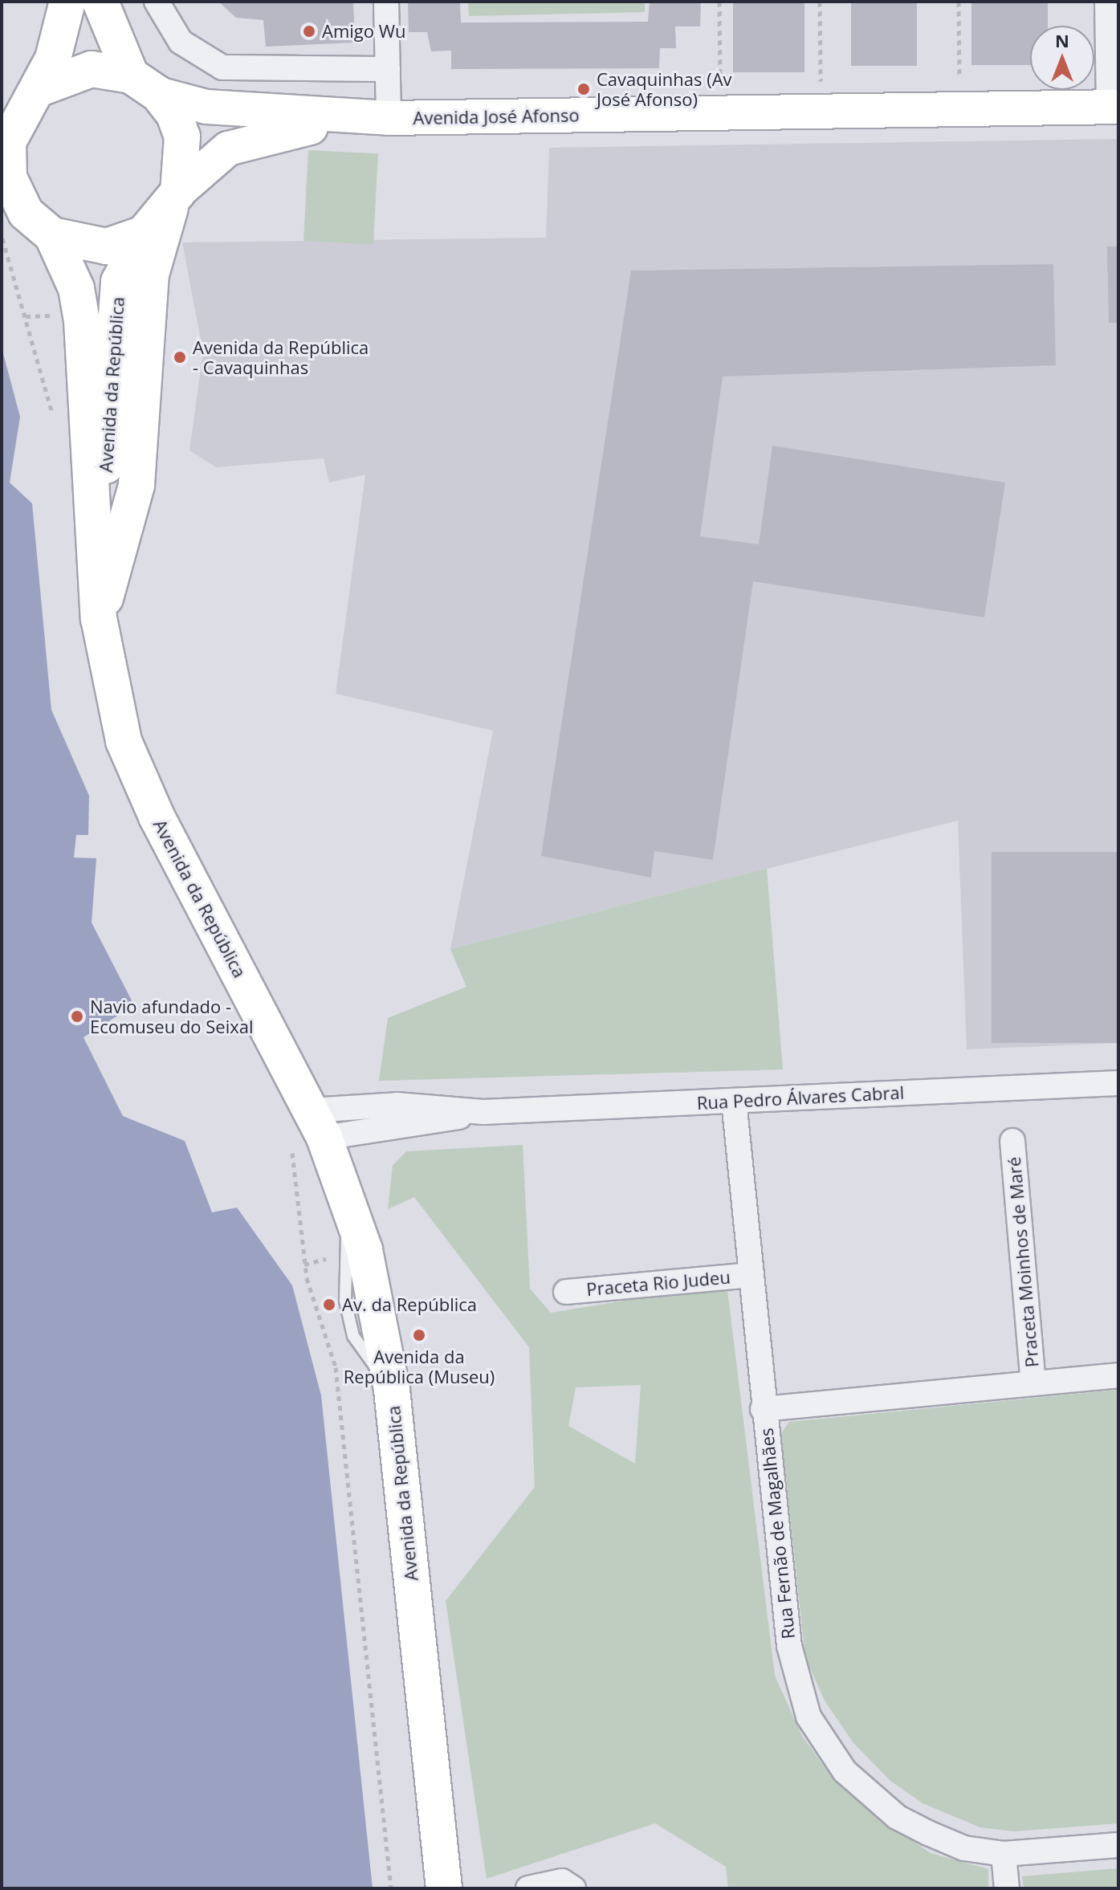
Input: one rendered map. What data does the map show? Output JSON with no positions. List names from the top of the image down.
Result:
{
  "streets": {
    "main road": ["Avenida da República"],
    "street": [
      "Avenida José Afonso",
      "Rua Pedro Álvares Cabral",
      "Praceta Moinhos de Maré",
      "Praceta Rio Judeu",
      "Rua Fernão de Magalhães"
    ]
  },
  "crossings": [
    ["Avenida José Afonso", "Avenida da República"],
    ["Avenida da República", "Rua Pedro Álvares Cabral"],
    ["Rua Pedro Álvares Cabral", "Rua Fernão de Magalhães"],
    ["Praceta Rio Judeu", "Rua Fernão de Magalhães"]
  ],
  "places": [
    "Amigo Wu",
    "Cavaquinhas (Av José Afonso)",
    "Avenida da República - Cavaquinhas",
    "Navio afundado - Ecomuseu do Seixal",
    "Av. da República",
    "Avenida da República (Museu)"
  ],
  "north": "top"
}
